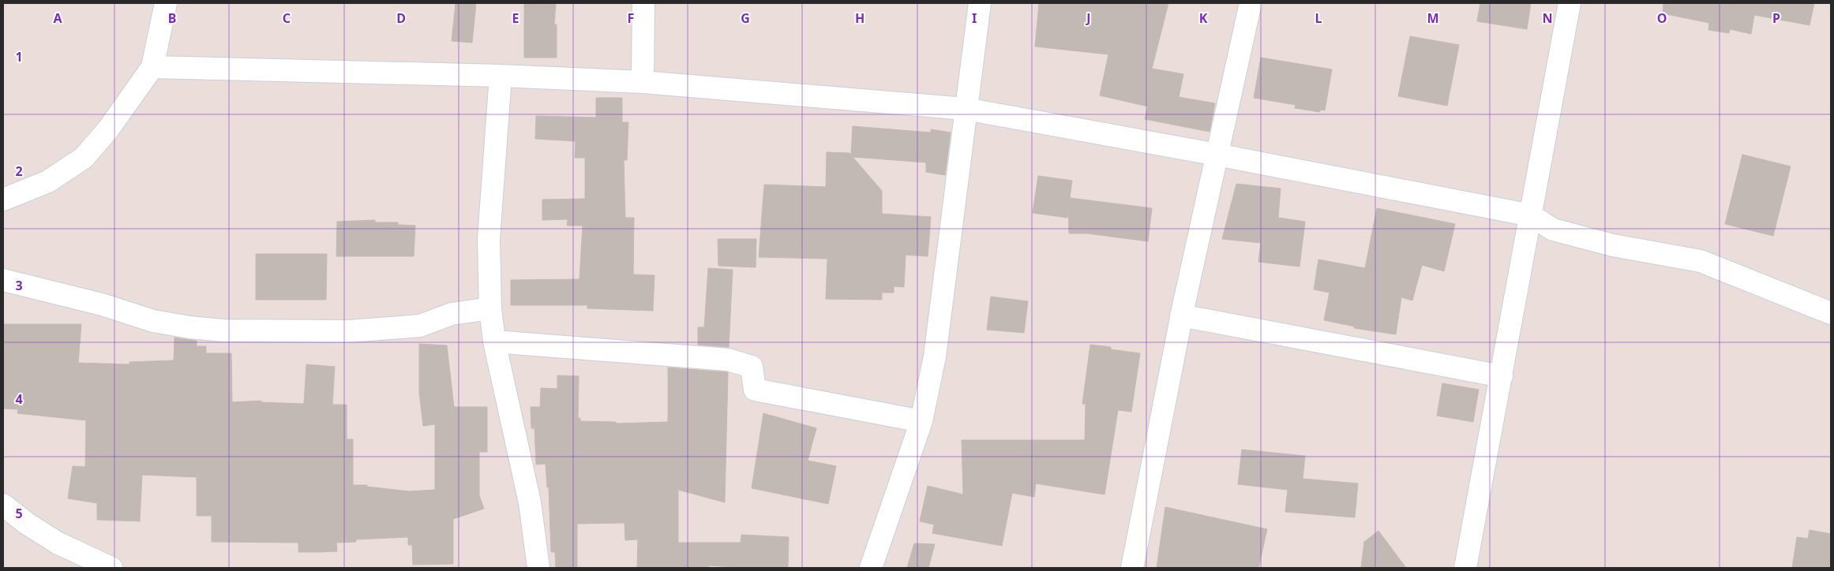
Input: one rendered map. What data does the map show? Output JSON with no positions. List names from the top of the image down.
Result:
{
  "grid": {
    "columns": [
      "A",
      "B",
      "C",
      "D",
      "E",
      "F",
      "G",
      "H",
      "I",
      "J",
      "K",
      "L",
      "M",
      "N",
      "O",
      "P"
    ],
    "rows": [
      "1",
      "2",
      "3",
      "4",
      "5"
    ]
  }
}
